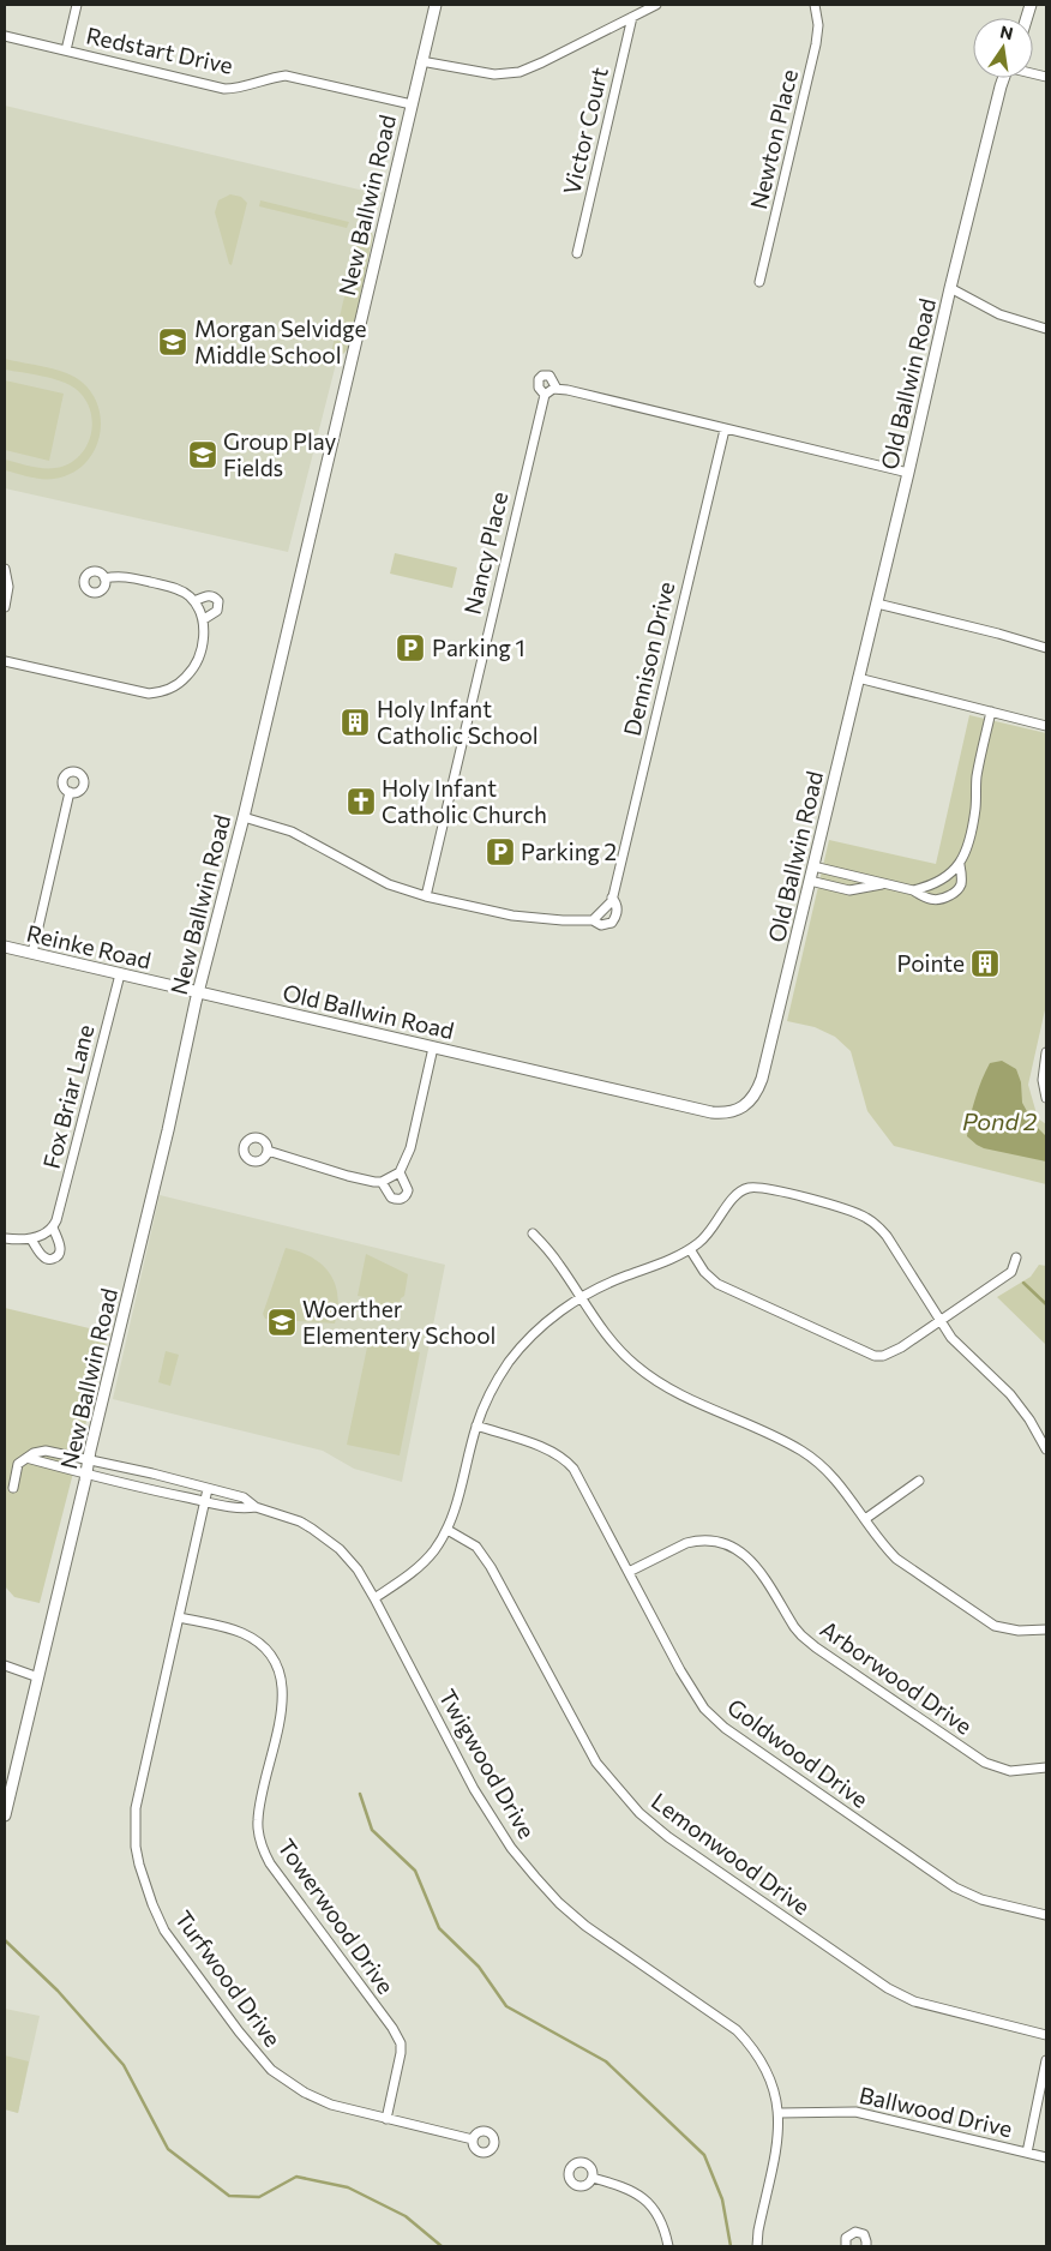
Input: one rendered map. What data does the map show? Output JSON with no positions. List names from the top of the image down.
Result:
{
  "streets": {
    "street": [
      "Redstart Drive",
      "Victor Court",
      "Newton Place",
      "New Ballwin Road",
      "Old Ballwin Road",
      "Nancy Place",
      "Dennison Drive",
      "Reinke Road",
      "Fox Briar Lane",
      "Arborwood Drive",
      "Goldwood Drive",
      "Twigwood Drive",
      "Lemonwood Drive",
      "Towerwood Drive",
      "Turfwood Drive",
      "Ballwood Drive"
    ]
  },
  "crossings": [
    ["Redstart Drive", "New Ballwin Road"],
    ["New Ballwin Road", "Old Ballwin Road"],
    ["New Ballwin Road", "Dennison Drive"],
    ["New Ballwin Road", "Reinke Road"],
    ["New Ballwin Road", "Twigwood Drive"],
    ["Old Ballwin Road", "Nancy Place"],
    ["Old Ballwin Road", "Reinke Road"],
    ["Nancy Place", "Dennison Drive"],
    ["Reinke Road", "Fox Briar Lane"],
    ["Arborwood Drive", "Goldwood Drive"],
    ["Twigwood Drive", "Turfwood Drive"],
    ["Twigwood Drive", "Ballwood Drive"],
    ["Towerwood Drive", "Turfwood Drive"]
  ],
  "water": ["Pond 2"],
  "places": {
    "school or university": ["Morgan Selvidge Middle School", "Group Play Fields", "Woerther Elementery School"],
    "parking": ["Parking 1", "Parking 2"],
    "building": ["Holy Infant Catholic School", "Pointe"],
    "church": ["Holy Infant Catholic Church"]
  },
  "north": "top"
}
